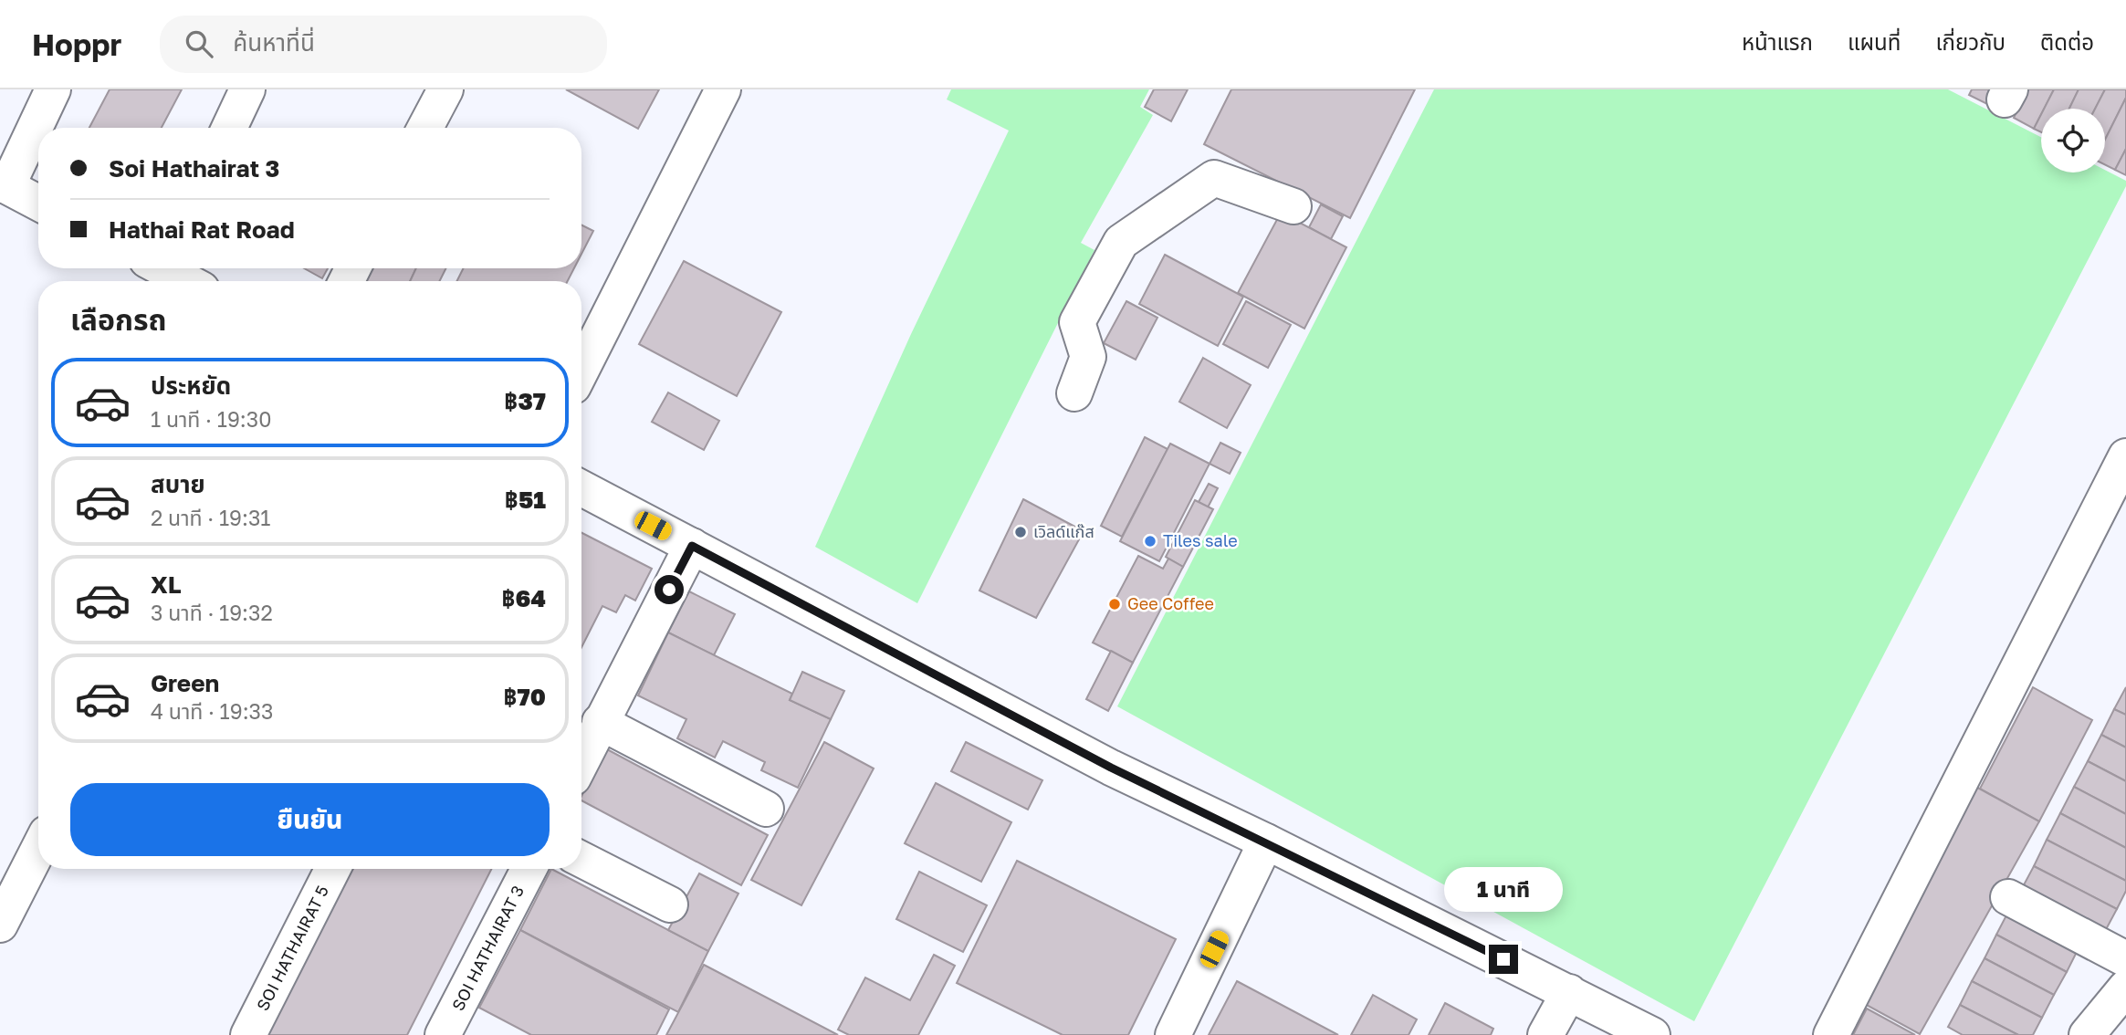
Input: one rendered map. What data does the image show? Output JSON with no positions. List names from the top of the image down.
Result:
{
  "streets": {
    "street": ["SOI HATHAIRAT 5", "SOI HATHAIRAT 3"]
  },
  "places": ["เวิลด์แก๊ส", "Tiles sale", "Gee Coffee"],
  "page": {
    "header": "Hoppr",
    "search": "ค้นหาที่นี่",
    "nav": [
      "หน้าแรก",
      "แผนที่",
      "เกี่ยวกับ",
      "ติดต่อ"
    ],
    "banner": ["Soi Hathairat 3", "Hathai Rat Road"],
    "heading": "เลือกรถ",
    "list": [
      {
        "name": "ประหยัด",
        "note": "1 นาที · 19:30",
        "value": "฿37"
      },
      {
        "name": "สบาย",
        "note": "2 นาที · 19:31",
        "value": "฿51"
      },
      {
        "name": "XL",
        "note": "3 นาที · 19:32",
        "value": "฿64"
      },
      {
        "name": "Green",
        "note": "4 นาที · 19:33",
        "value": "฿70"
      }
    ],
    "buttons": "ยืนยัน",
    "bubble": "1 นาที"
  }
}
